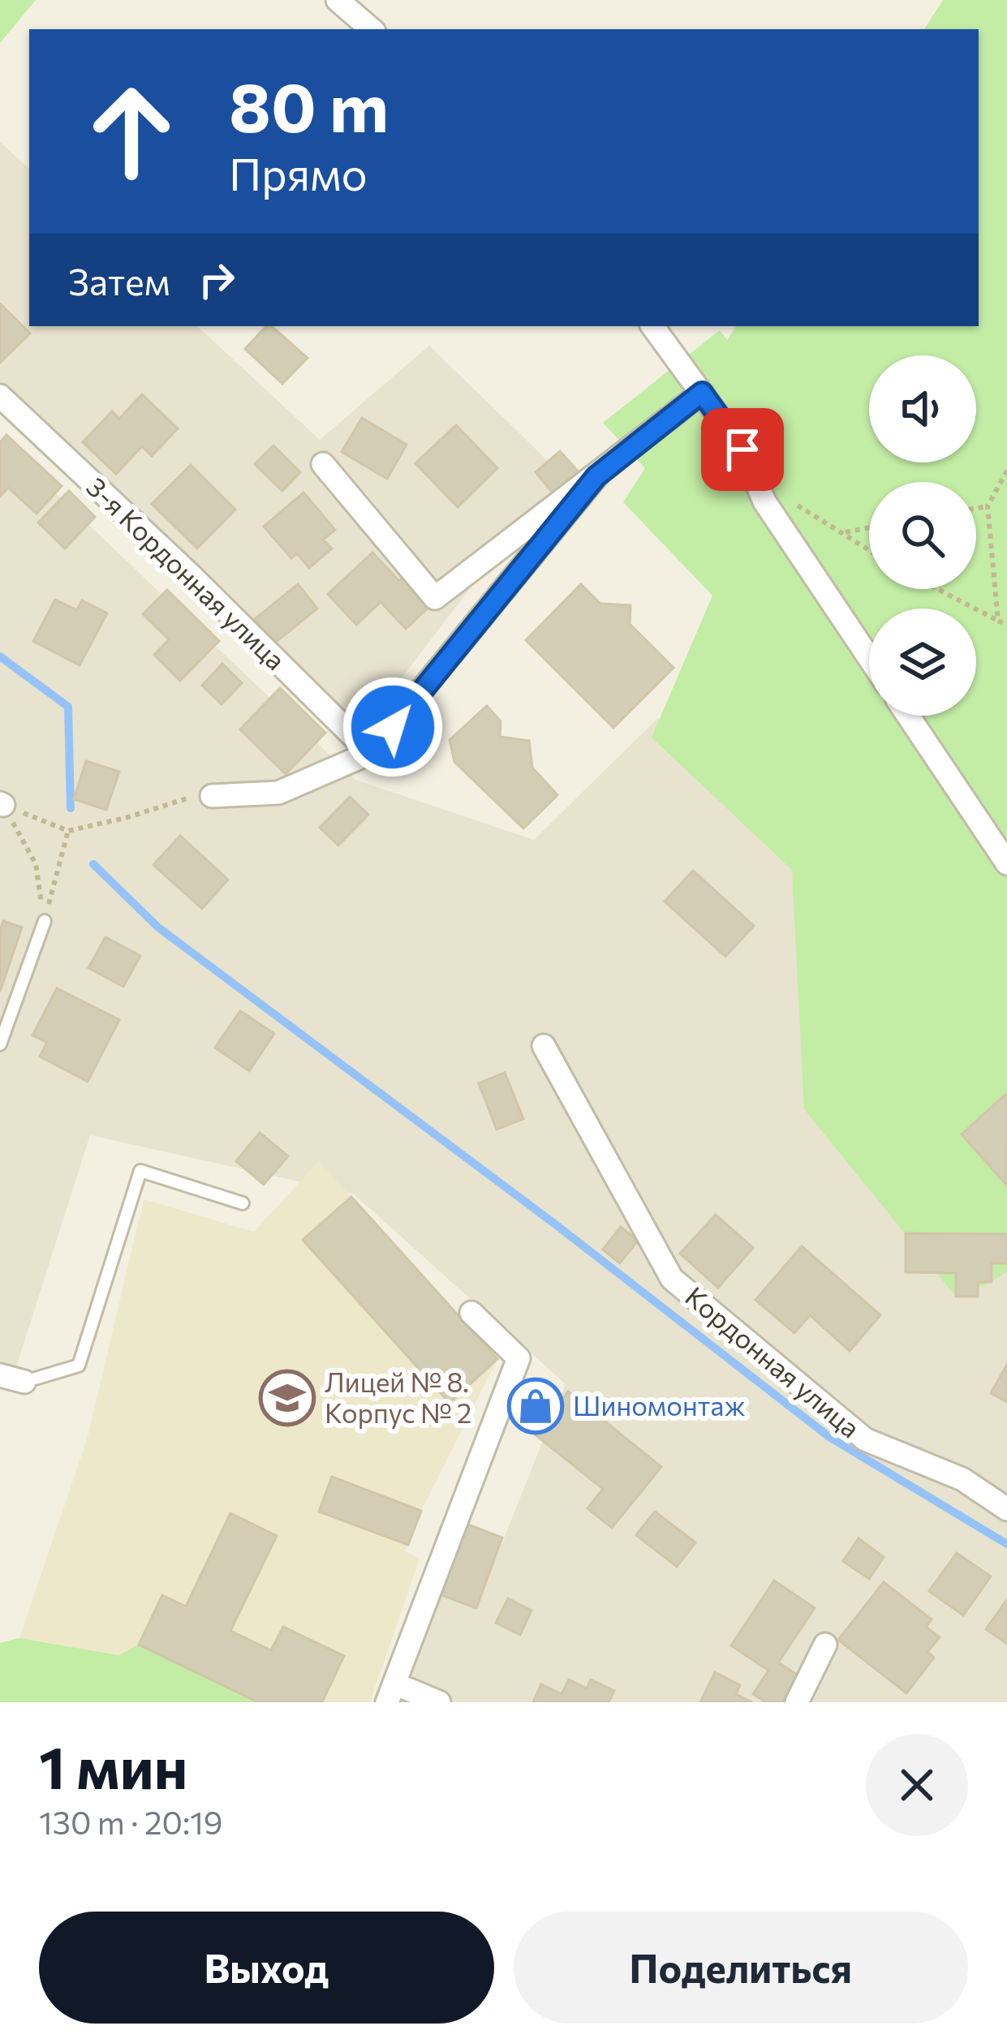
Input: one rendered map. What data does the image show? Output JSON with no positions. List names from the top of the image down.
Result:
{
  "streets": {
    "street": ["3-я Кордонная улица", "Кордонная улица"]
  },
  "places": {
    "school or university": ["Лицей № 8. Корпус № 2"],
    "shop": ["Шиномонтаж"]
  },
  "page": {
    "turn": ["80 m", "Прямо"],
    "then": "Затем",
    "heading": ["1 мин", "130 m · 20:19"],
    "buttons": ["Выход", "Поделиться"]
  }
}
